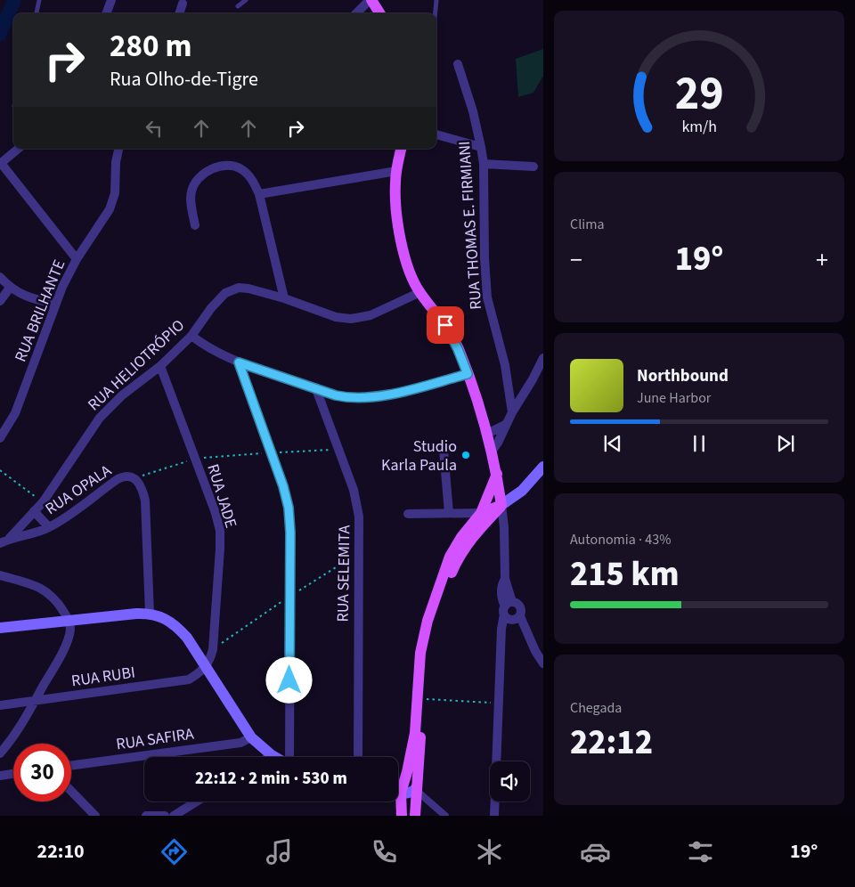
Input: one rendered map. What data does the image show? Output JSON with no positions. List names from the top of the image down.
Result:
{
  "streets": {
    "street": [
      "RUA THOMAS E. FIRMIANI",
      "RUA BRILHANTE",
      "RUA HELIOTRÓPIO",
      "RUA OPALA",
      "RUA JADE",
      "RUA SELEMITA",
      "RUA RUBI",
      "RUA SAFIRA"
    ]
  },
  "crossings": [
    ["RUA HELIOTRÓPIO", "RUA OPALA"],
    ["RUA HELIOTRÓPIO", "RUA JADE"],
    ["RUA JADE", "RUA RUBI"]
  ],
  "places": ["Studio Karla Paula"],
  "page": {
    "turn": ["280 m", "Rua Olho-de-Tigre"],
    "tile": [
      "Clima",
      ["Autonomia · 43%", "215 km"],
      ["Chegada", "22:12"]
    ],
    "heat": ["−", "19°", "+"],
    "song": ["Northbound", "June Harbor"],
    "limit": "30",
    "trip": "22:12 · 2 min · 530 m",
    "tabs": ["22:10", "19°"],
    "gauge": ["29", "km/h"]
  }
}
